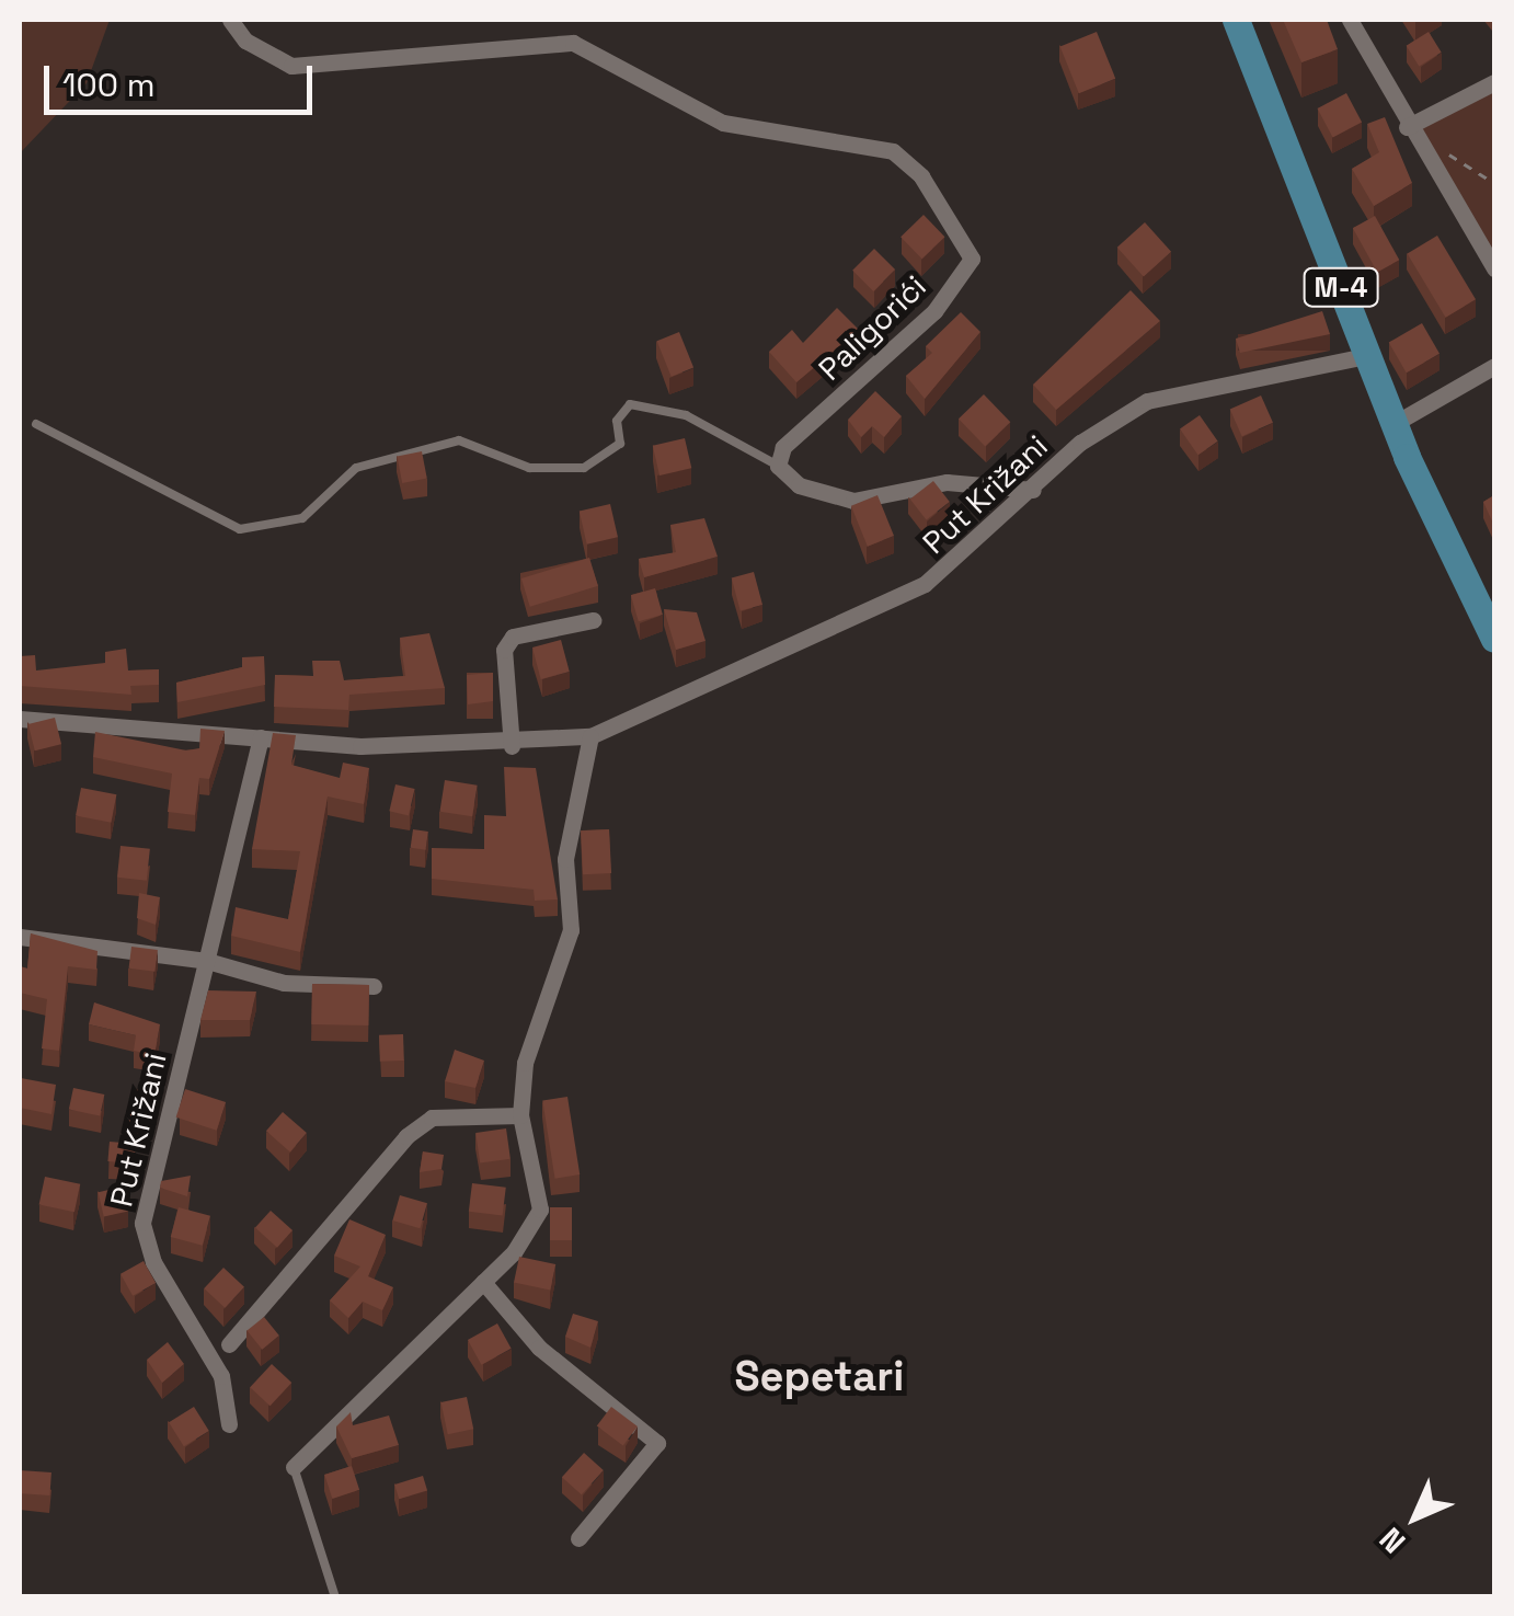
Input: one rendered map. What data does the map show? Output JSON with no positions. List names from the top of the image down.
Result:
{
  "streets": {
    "main road": ["M-4"],
    "street": ["Paligorići", "Put Križani"]
  },
  "crossings": [
    ["M-4", "Put Križani"]
  ],
  "districts": ["Sepetari"],
  "scale_bar": "100 m",
  "north": "bottom left"
}
